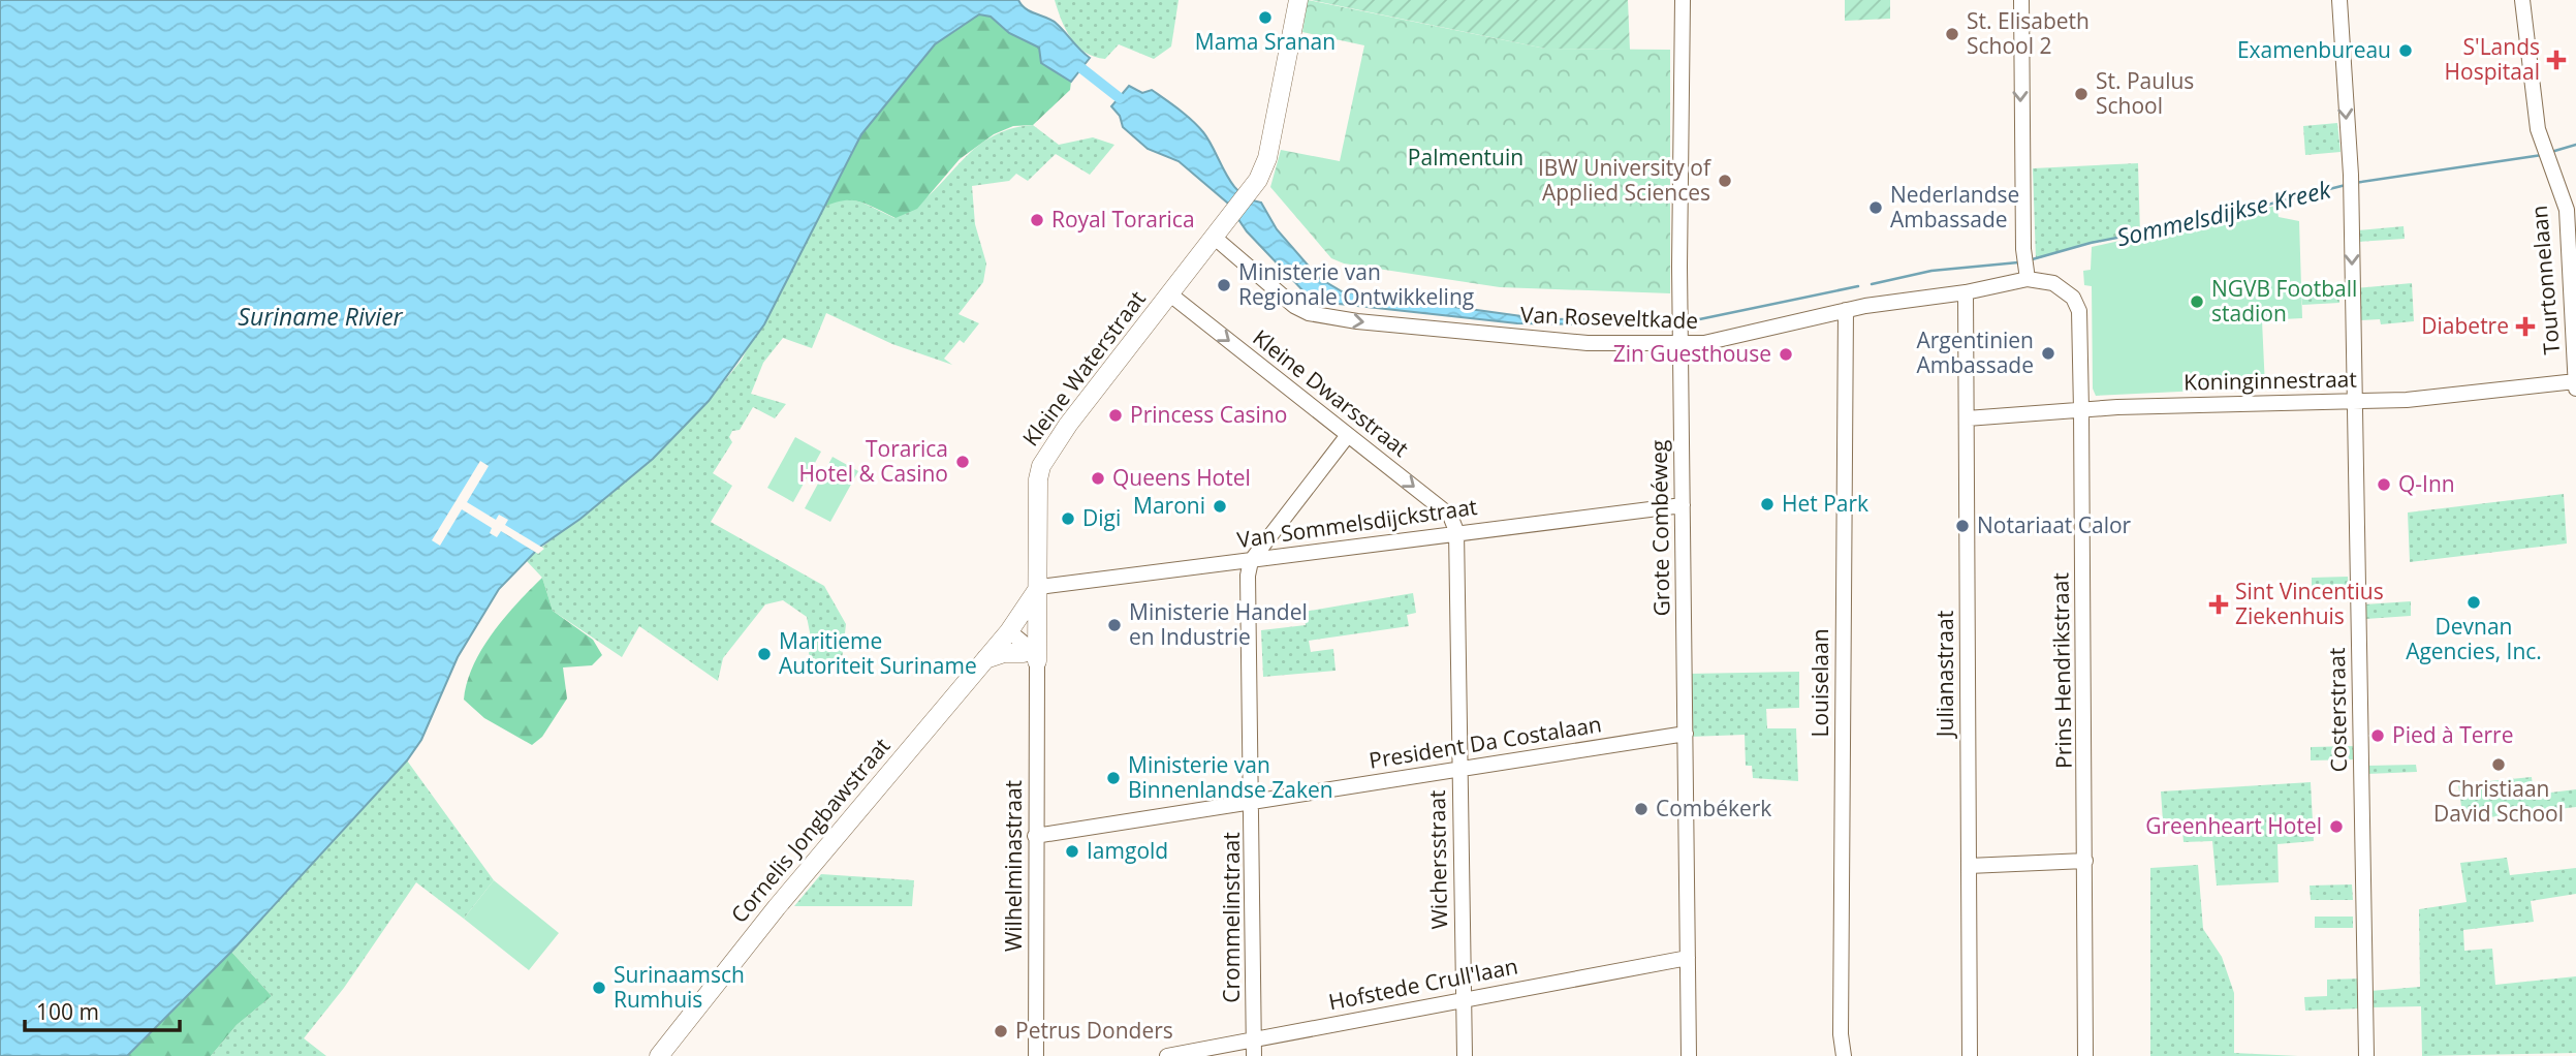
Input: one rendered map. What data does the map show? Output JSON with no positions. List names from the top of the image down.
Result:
{
  "streets": {
    "main road": ["Kleine Waterstraat", "Cornelis Jongbawstraat"],
    "street": [
      "Tourtonnelaan",
      "Van Roseveltkade",
      "Koninginnestraat",
      "Kleine Dwarsstraat",
      "Van Sommelsdijckstraat",
      "Grote Combéweg",
      "Prins Hendrikstraat",
      "Julianastraat",
      "Louiselaan",
      "Costerstraat",
      "President Da Costalaan",
      "Wichersstraat",
      "Wilhelminastraat",
      "Crommelinstraat",
      "Hofstede Crull'laan"
    ]
  },
  "crossings": [
    ["Tourtonnelaan", "Koninginnestraat"],
    ["Van Roseveltkade", "Kleine Waterstraat"],
    ["Van Roseveltkade", "Grote Combéweg"],
    ["Van Roseveltkade", "Prins Hendrikstraat"],
    ["Van Roseveltkade", "Julianastraat"],
    ["Van Roseveltkade", "Louiselaan"],
    ["Kleine Waterstraat", "Kleine Dwarsstraat"],
    ["Kleine Waterstraat", "Van Sommelsdijckstraat"],
    ["Kleine Waterstraat", "Wilhelminastraat"],
    ["Koninginnestraat", "Prins Hendrikstraat"],
    ["Koninginnestraat", "Julianastraat"],
    ["Koninginnestraat", "Costerstraat"],
    ["Kleine Dwarsstraat", "Van Sommelsdijckstraat"],
    ["Kleine Dwarsstraat", "Wichersstraat"],
    ["Van Sommelsdijckstraat", "Grote Combéweg"],
    ["Van Sommelsdijckstraat", "Wichersstraat"],
    ["Van Sommelsdijckstraat", "Crommelinstraat"],
    ["Grote Combéweg", "President Da Costalaan"],
    ["Grote Combéweg", "Hofstede Crull'laan"],
    ["President Da Costalaan", "Wichersstraat"],
    ["President Da Costalaan", "Wilhelminastraat"],
    ["President Da Costalaan", "Crommelinstraat"],
    ["Wichersstraat", "Hofstede Crull'laan"],
    ["Crommelinstraat", "Hofstede Crull'laan"]
  ],
  "one_way": ["Van Roseveltkade", "Kleine Dwarsstraat", "Costerstraat"],
  "water": ["Sommelsdijkse Kreek", "Suriname Rivier"],
  "parks": ["Palmentuin"],
  "places": {
    "other": [
      "Mama Sranan",
      "St. Elisabeth School 2",
      "Examenbureau",
      "St. Paulus School",
      "IBW University of Applied Sciences",
      "Nederlandse Ambassade",
      "Royal Torarica",
      "Ministerie van Regionale Ontwikkeling",
      "NGVB Football stadion",
      "Argentinien Ambassade",
      "Zin Guesthouse",
      "Princess Casino",
      "Torarica Hotel & Casino",
      "Queens Hotel",
      "Q-Inn",
      "Het Park",
      "Maroni",
      "Digi",
      "Notariaat Calor",
      "Devnan Agencies, Inc.",
      "Ministerie Handel en Industrie",
      "Maritieme Autoriteit Suriname",
      "Pied à Terre",
      "Christiaan David School",
      "Ministerie van Binnenlandse Zaken",
      "Combékerk",
      "Greenheart Hotel",
      "Iamgold",
      "Surinaamsch Rumhuis",
      "Petrus Donders"
    ],
    "health": ["S'Lands Hospitaal", "Diabetre", "Sint Vincentius Ziekenhuis"]
  },
  "scale_bar": "100 m"
}
